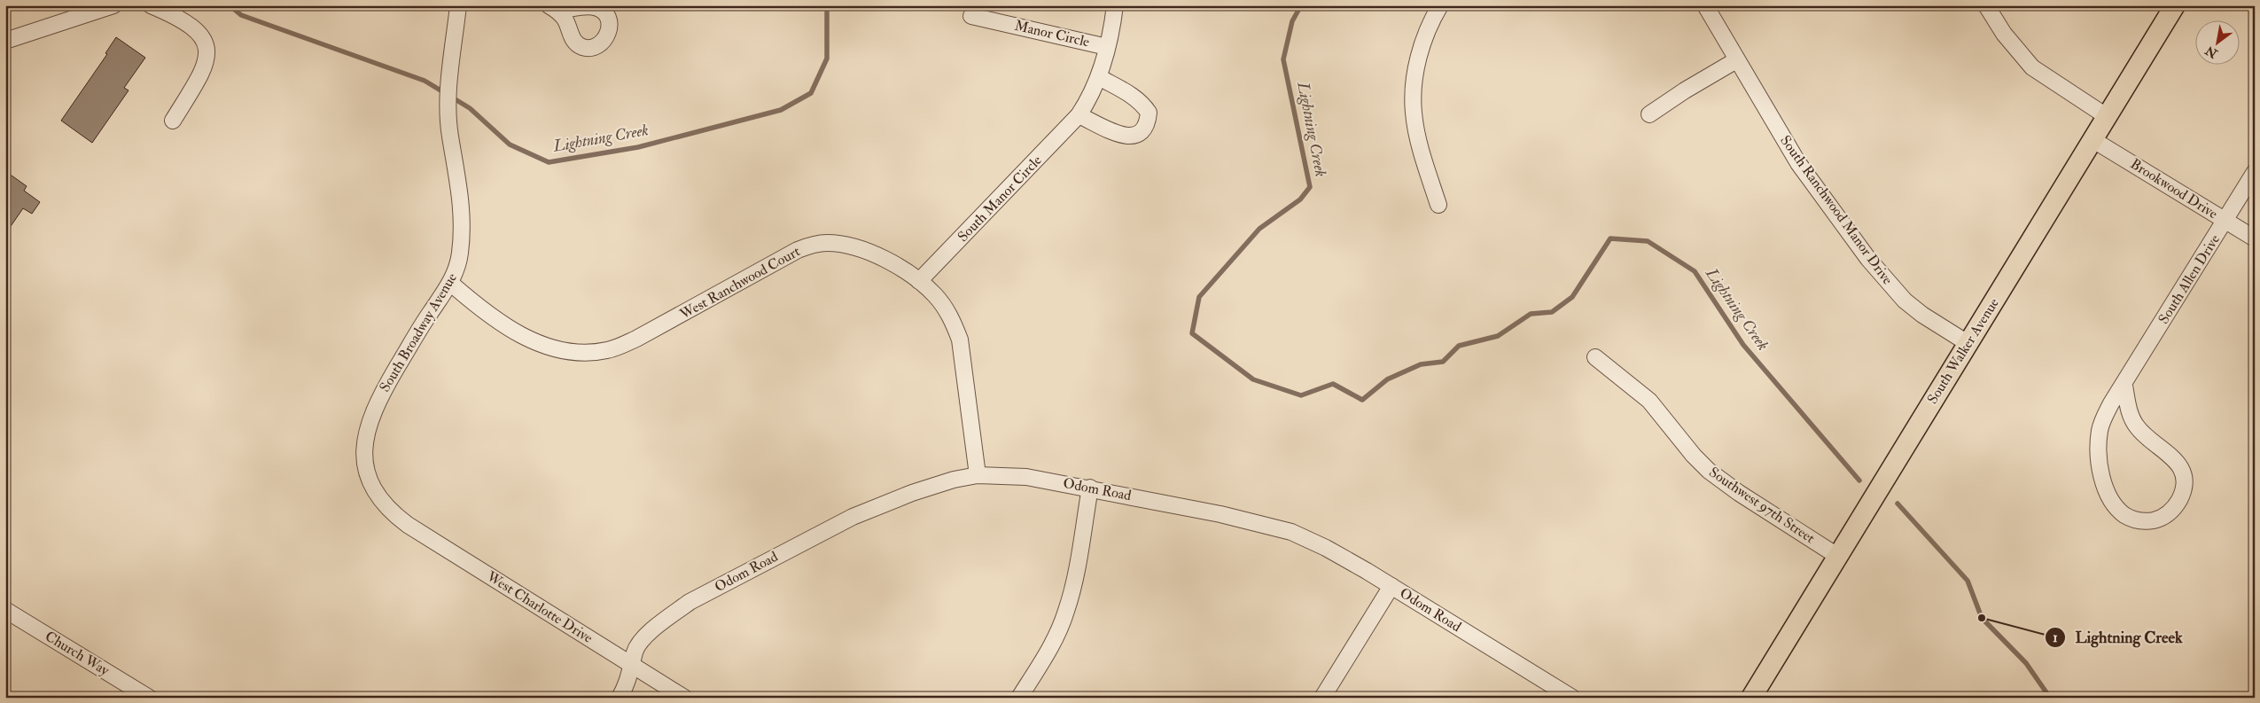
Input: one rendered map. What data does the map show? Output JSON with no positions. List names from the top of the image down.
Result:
{
  "streets": {
    "main road": ["South Walker Avenue"],
    "street": [
      "Manor Circle",
      "Brookwood Drive",
      "South Manor Circle",
      "South Ranchwood Manor Drive",
      "South Allen Drive",
      "West Ranchwood Court",
      "South Broadway Avenue",
      "Odom Road",
      "Southwest 97th Street",
      "West Charlotte Drive",
      "Church Way"
    ]
  },
  "crossings": [
    ["Manor Circle", "South Manor Circle"],
    ["Brookwood Drive", "South Allen Drive"],
    ["Brookwood Drive", "South Walker Avenue"],
    ["South Manor Circle", "West Ranchwood Court"],
    ["South Ranchwood Manor Drive", "South Walker Avenue"],
    ["West Ranchwood Court", "South Broadway Avenue"],
    ["West Ranchwood Court", "Odom Road"],
    ["South Broadway Avenue", "West Charlotte Drive"],
    ["South Walker Avenue", "Southwest 97th Street"],
    ["Odom Road", "West Charlotte Drive"]
  ],
  "water": ["Lightning Creek"],
  "places": ["Lightning Creek"],
  "north": "bottom left"
}
